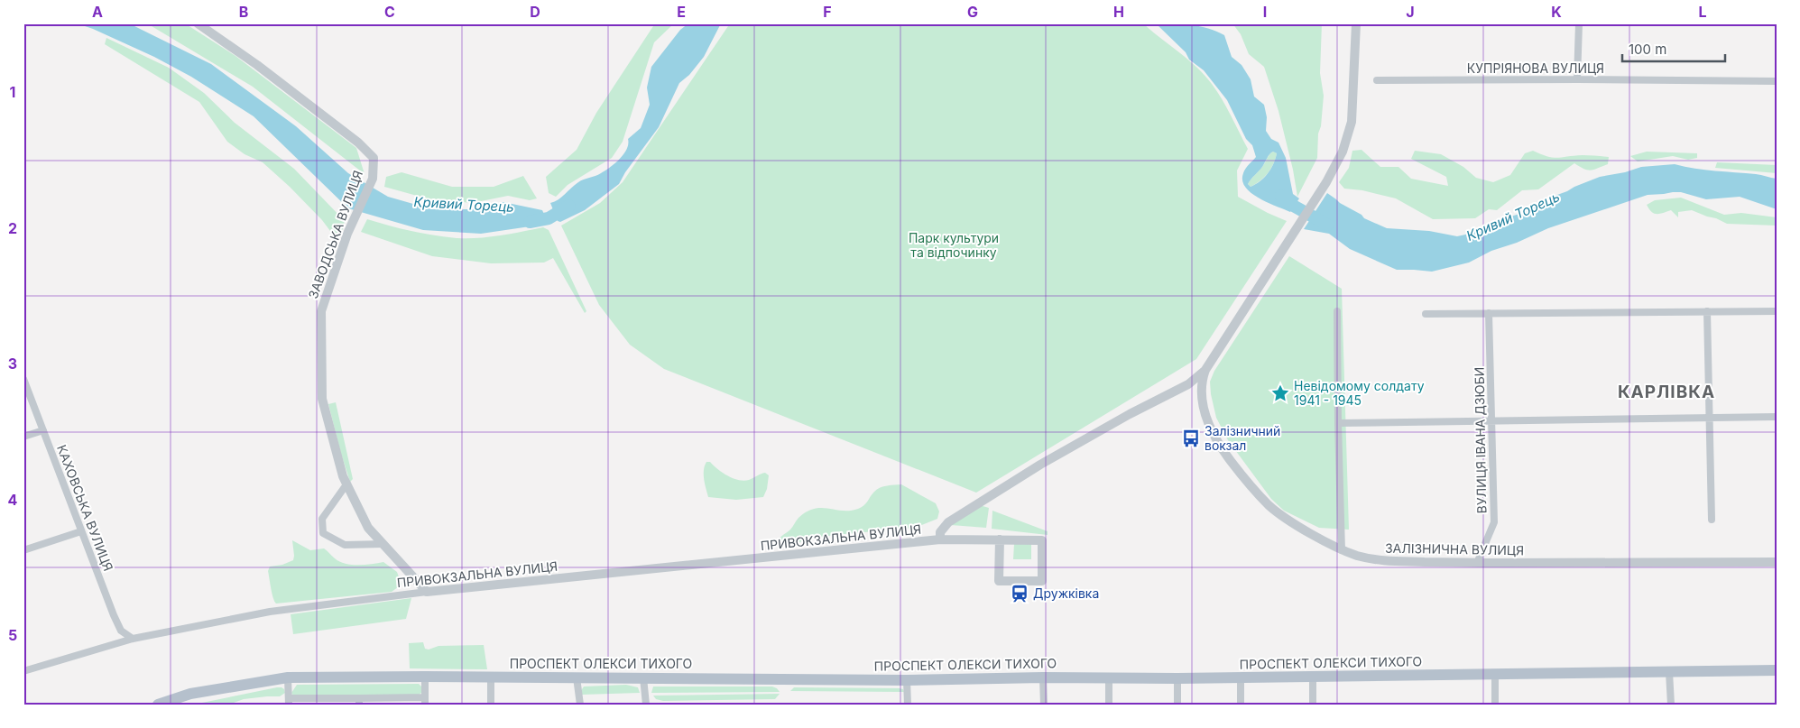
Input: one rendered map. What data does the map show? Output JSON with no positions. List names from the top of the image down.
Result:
{
  "streets": {
    "main road": ["ПРОСПЕКТ ОЛЕКСИ ТИХОГО"],
    "street": [
      "КУПРІЯНОВА ВУЛИЦЯ",
      "ЗАВОДСЬКА ВУЛИЦЯ",
      "ВУЛИЦЯ ІВАНА ДЗЮБИ",
      "КАХОВСЬКА ВУЛИЦЯ",
      "ПРИВОКЗАЛЬНА ВУЛИЦЯ",
      "ЗАЛІЗНИЧНА ВУЛИЦЯ"
    ]
  },
  "crossings": [
    ["ЗАВОДСЬКА ВУЛИЦЯ", "ПРИВОКЗАЛЬНА ВУЛИЦЯ"],
    ["ВУЛИЦЯ ІВАНА ДЗЮБИ", "ЗАЛІЗНИЧНА ВУЛИЦЯ"],
    ["КАХОВСЬКА ВУЛИЦЯ", "ПРИВОКЗАЛЬНА ВУЛИЦЯ"],
    ["ПРИВОКЗАЛЬНА ВУЛИЦЯ", "ЗАЛІЗНИЧНА ВУЛИЦЯ"]
  ],
  "districts": ["КАРЛІВКА"],
  "water": ["Кривий Торець"],
  "parks": ["Парк культури та відпочинку"],
  "places": {
    "place": ["Невідомому солдату 1941 - 1945"],
    "bus stop": ["Залізничний вокзал"],
    "station": ["Дружківка"]
  },
  "scale_bar": "100 m",
  "grid": {
    "columns": [
      "A",
      "B",
      "C",
      "D",
      "E",
      "F",
      "G",
      "H",
      "I",
      "J",
      "K",
      "L"
    ],
    "rows": [
      "1",
      "2",
      "3",
      "4",
      "5"
    ]
  }
}
